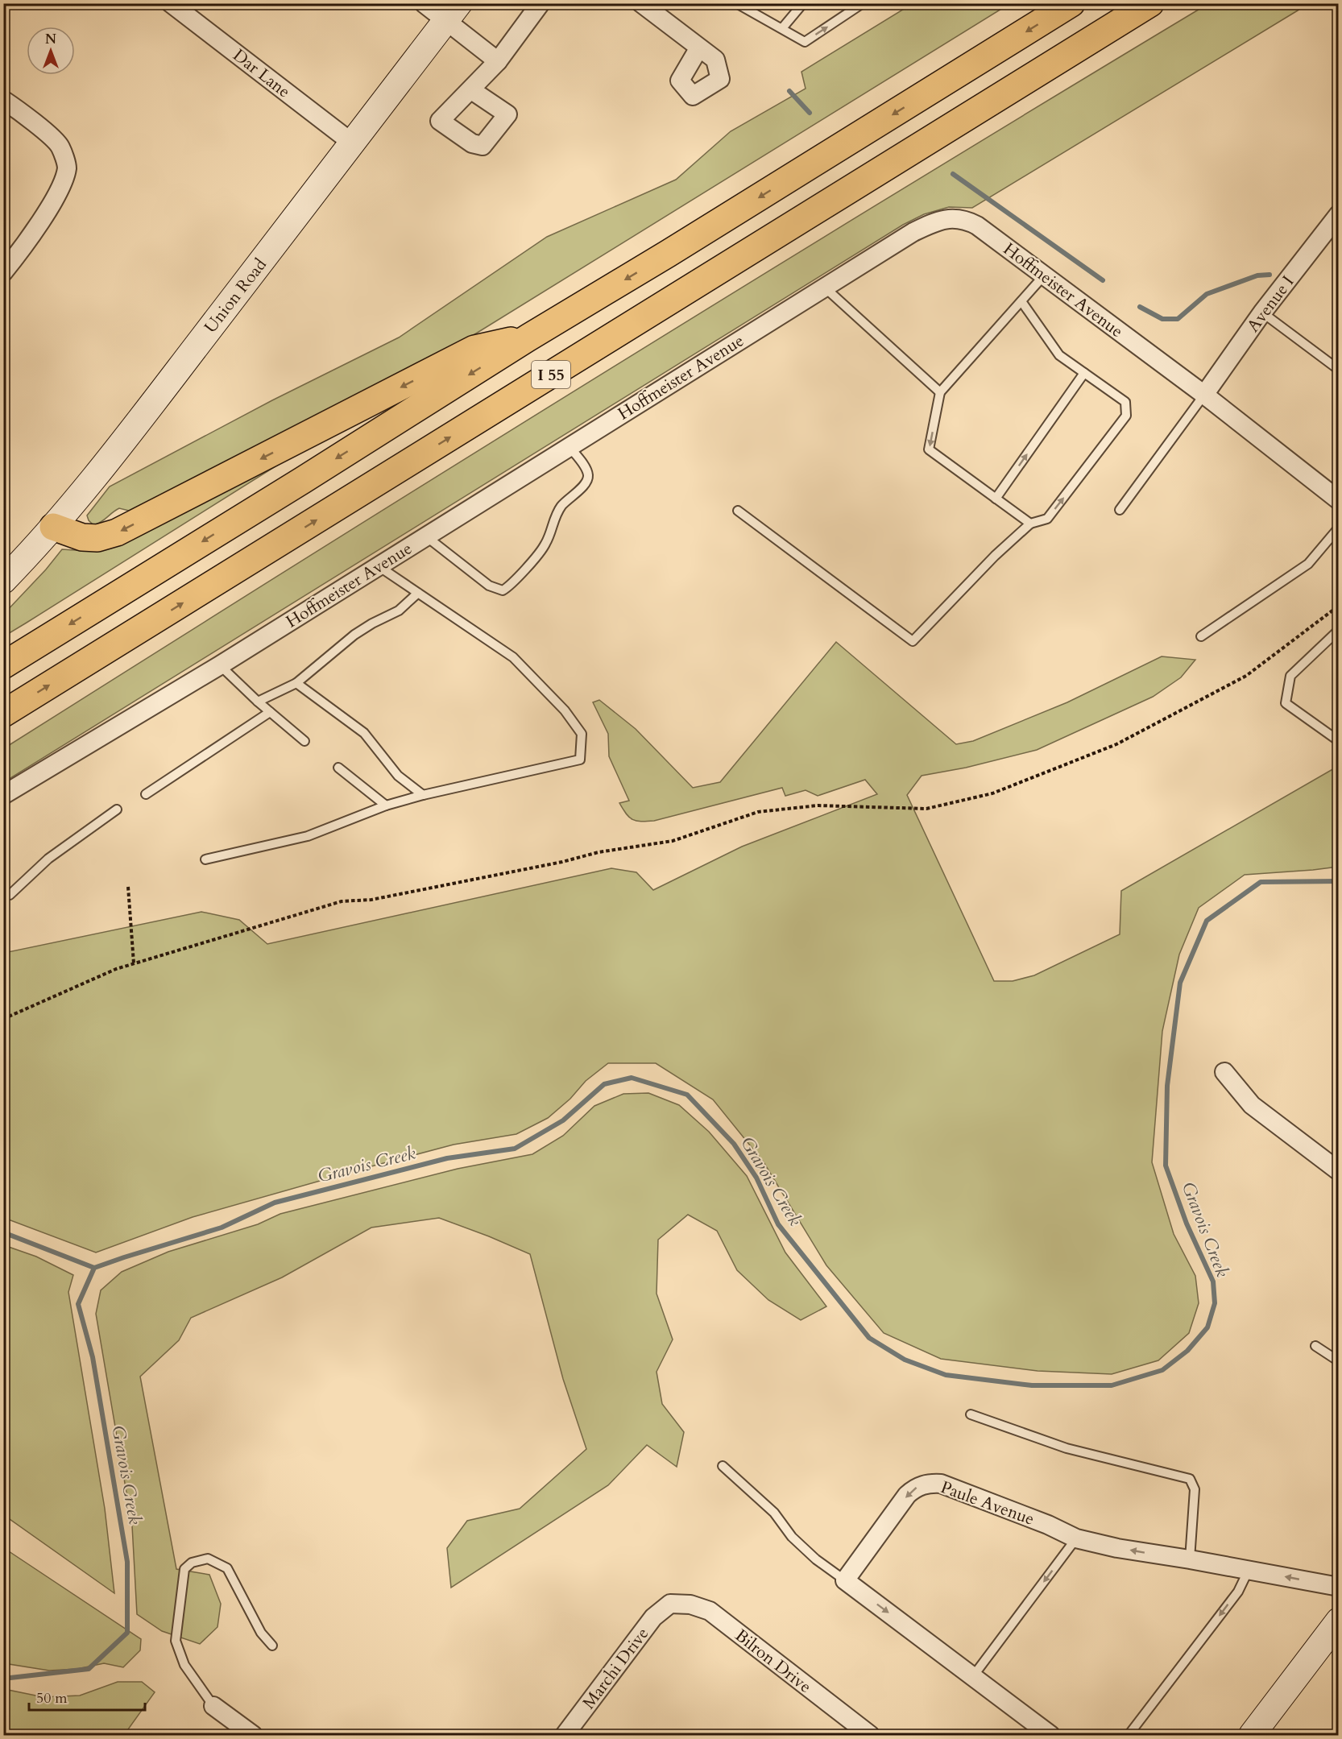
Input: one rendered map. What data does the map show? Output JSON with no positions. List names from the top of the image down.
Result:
{
  "streets": {
    "highway": ["I 55"],
    "main road": ["Union Road"],
    "street": [
      "Dar Lane",
      "Hoffmeister Avenue",
      "Avenue I",
      "Paule Avenue",
      "Bilron Drive",
      "Marchi Drive"
    ]
  },
  "crossings": [
    ["Dar Lane", "Union Road"],
    ["Hoffmeister Avenue", "Avenue I"],
    ["Bilron Drive", "Marchi Drive"]
  ],
  "one_way": ["Paule Avenue"],
  "water": ["Gravois Creek"],
  "scale_bar": "50 m",
  "north": "top"
}
